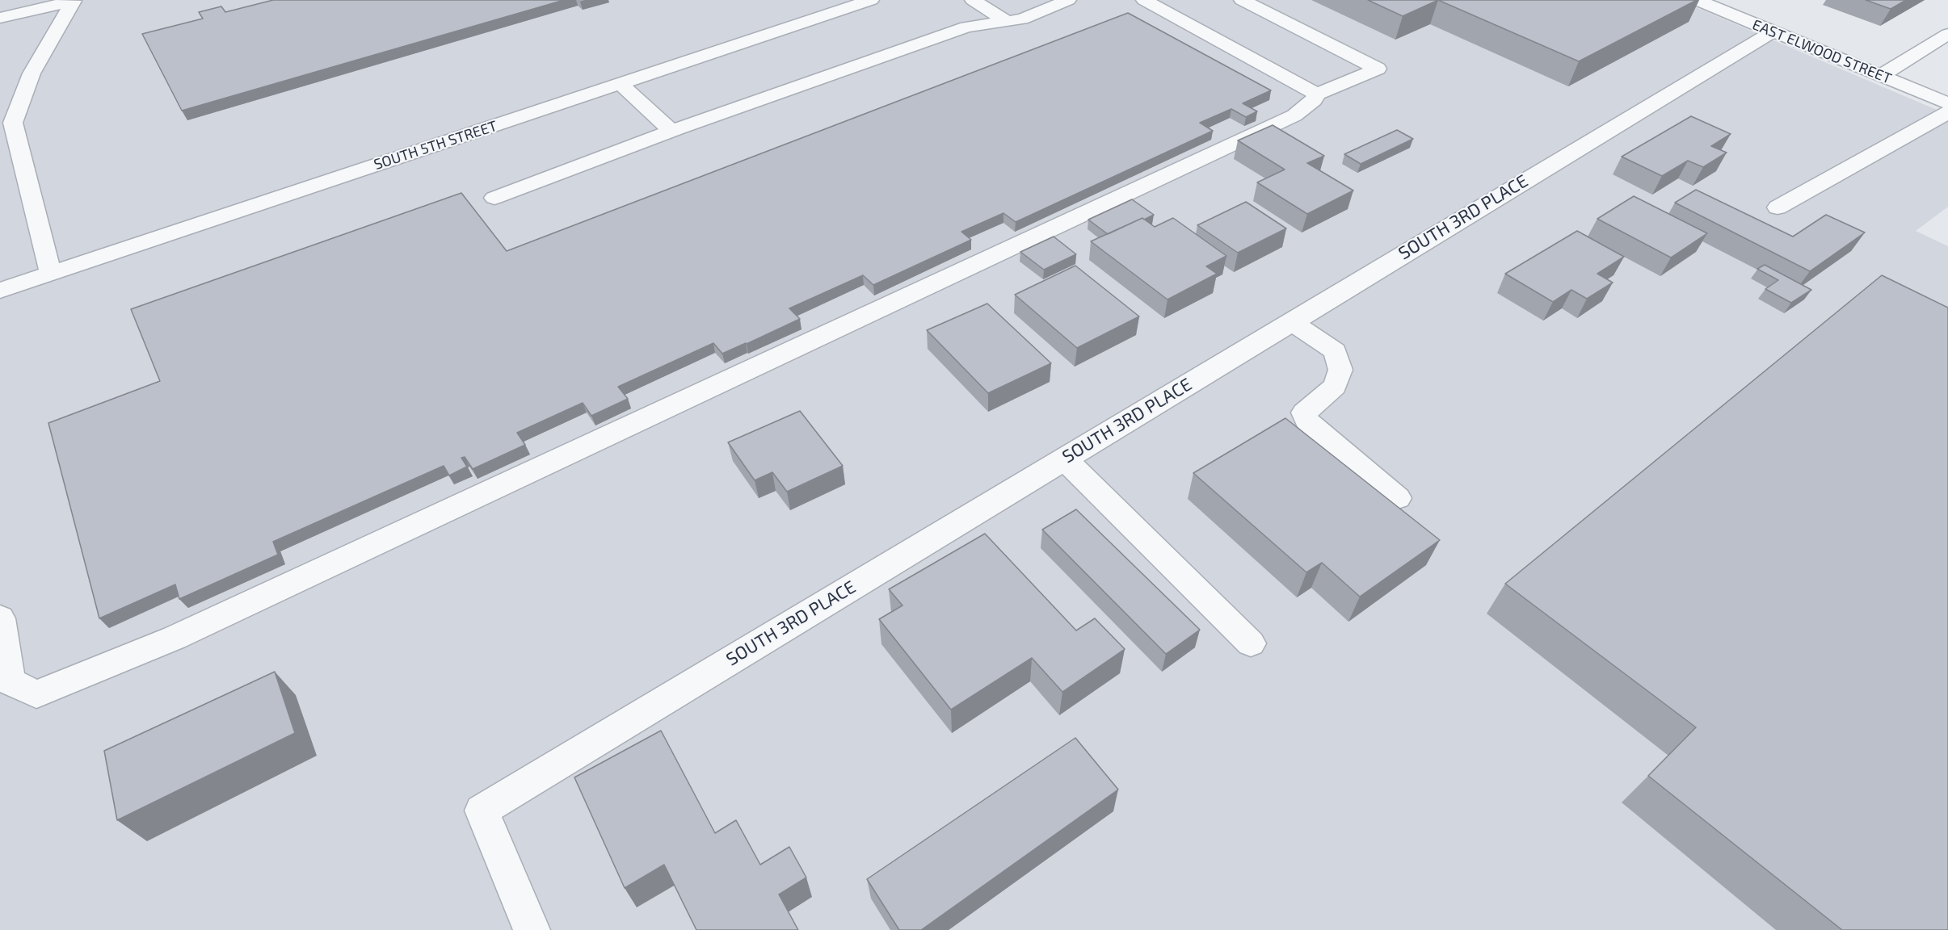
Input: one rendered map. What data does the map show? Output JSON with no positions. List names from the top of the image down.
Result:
{
  "streets": {
    "street": ["EAST ELWOOD STREET", "SOUTH 5TH STREET", "SOUTH 3RD PLACE"]
  },
  "crossings": [
    ["EAST ELWOOD STREET", "SOUTH 3RD PLACE"]
  ]
}
